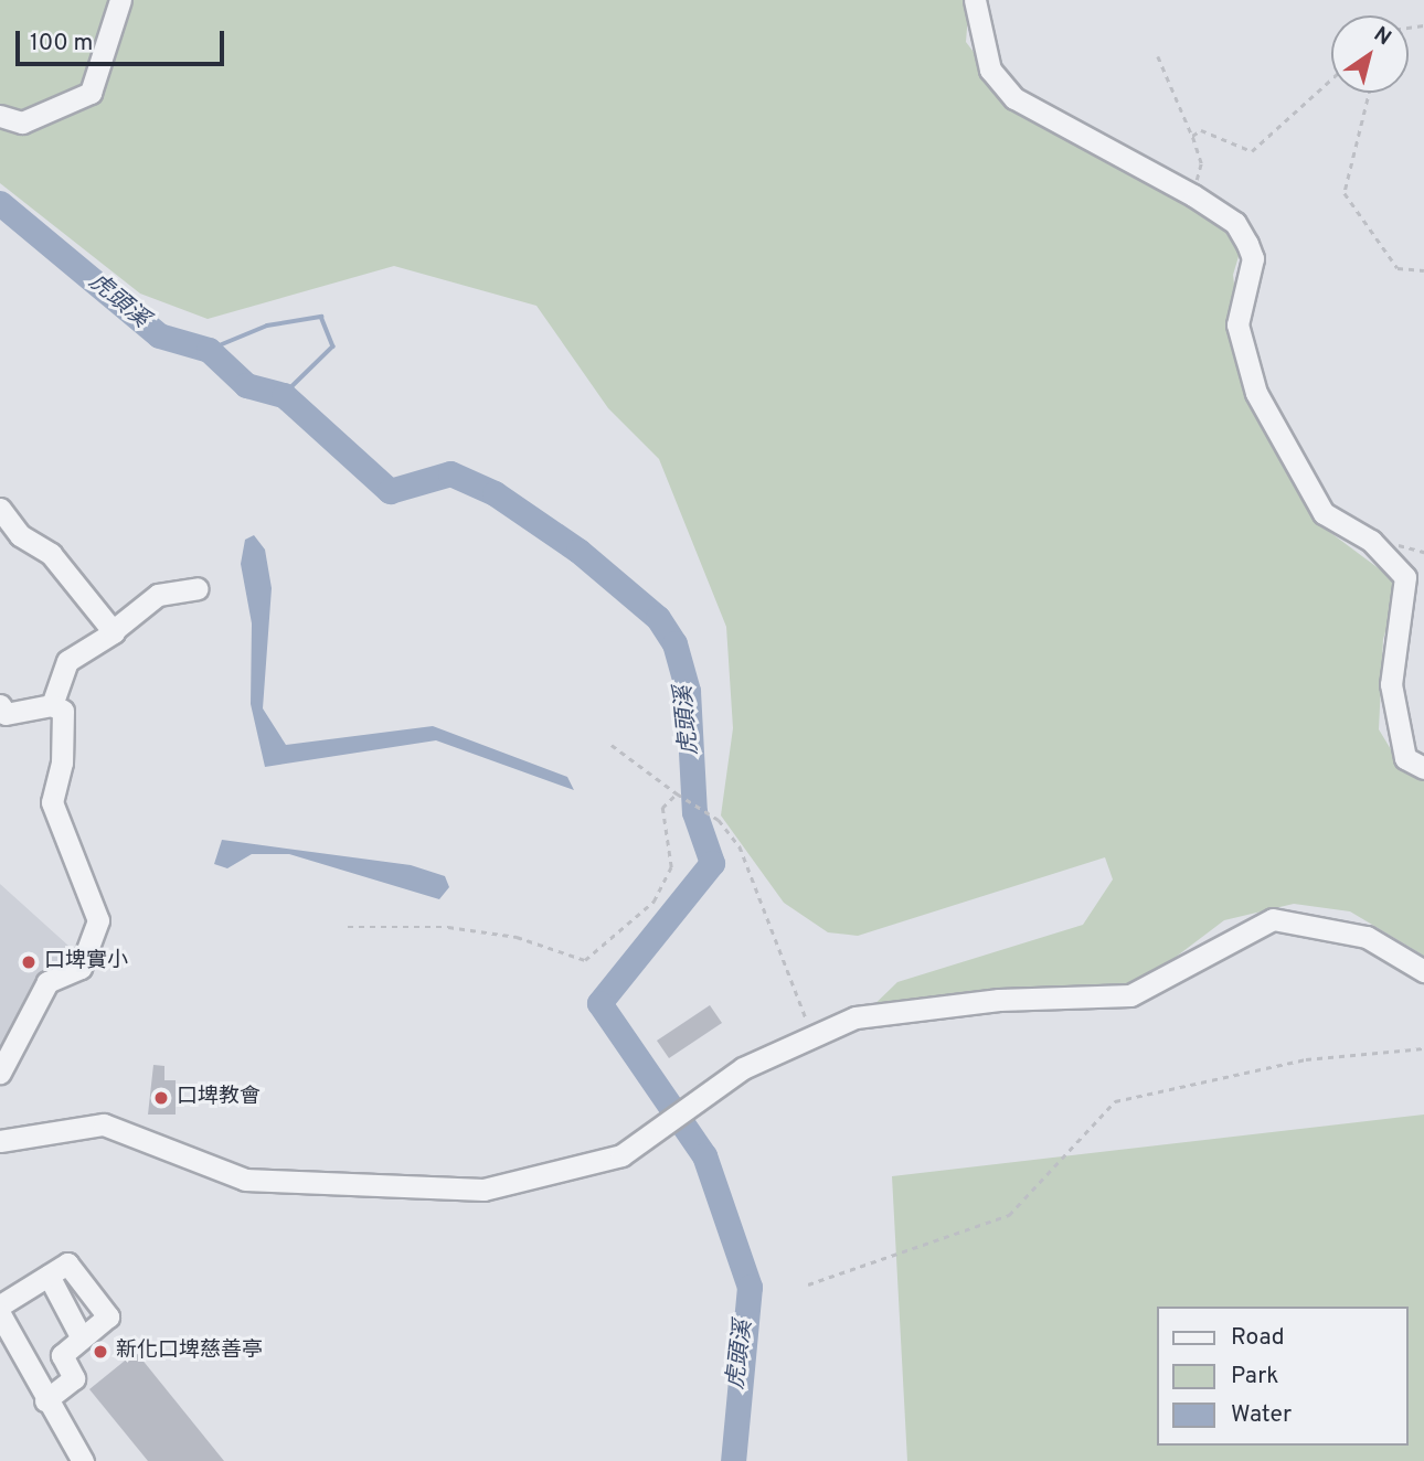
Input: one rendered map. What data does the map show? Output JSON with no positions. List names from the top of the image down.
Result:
{
  "water": ["虎頭溪"],
  "places": ["口埤實小", "口埤教會", "新化口埤慈善亭"],
  "legend": ["Road", "Park", "Water"],
  "scale_bar": "100 m",
  "north": "top right"
}
